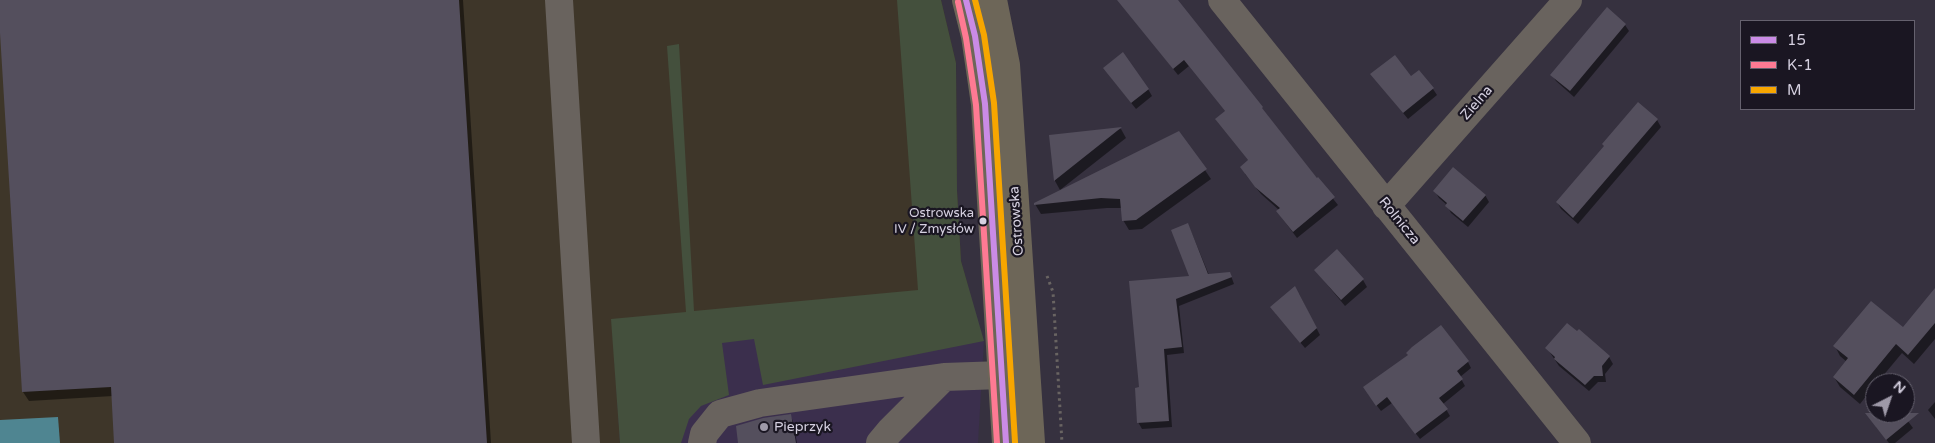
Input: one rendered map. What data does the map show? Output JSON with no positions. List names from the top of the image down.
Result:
{
  "streets": {
    "main road": ["Ostrowska"],
    "street": ["Zielna", "Rolnicza"]
  },
  "crossings": [
    ["Zielna", "Rolnicza"]
  ],
  "places": ["Ostrowska IV / Zmysłów", "Pieprzyk"],
  "lines": ["transit line 15", "transit line M", "transit line K-1"],
  "legend": ["15", "K-1", "M"],
  "north": "top right"
}
